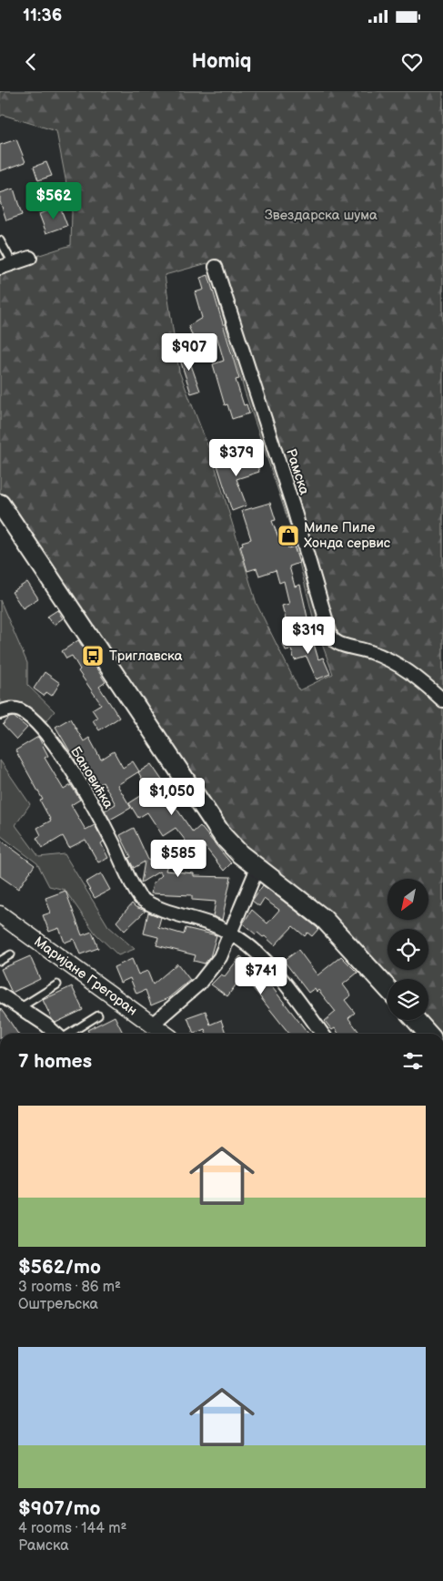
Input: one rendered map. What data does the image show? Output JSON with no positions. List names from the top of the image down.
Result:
{
  "streets": {
    "street": ["Рамска", "Бановићка", "Маријане Грегоран"]
  },
  "parks": ["Звездарска шума"],
  "places": {
    "shop": ["Миле Пиле Хонда сервис"],
    "bus stop": ["Триглавска"]
  },
  "north": "bottom left",
  "page": {
    "status": "11:36",
    "header": "Homiq",
    "price": [
      "$562",
      "$907",
      "$379",
      "$319",
      "$1,050",
      "$585",
      "$741"
    ],
    "heading": "7 homes",
    "list": [
      {
        "name": "$562/mo",
        "note": "3 rooms · 86 m² · Оштрељска"
      },
      {
        "name": "$907/mo",
        "note": "4 rooms · 144 m² · Рамска"
      }
    ]
  }
}
